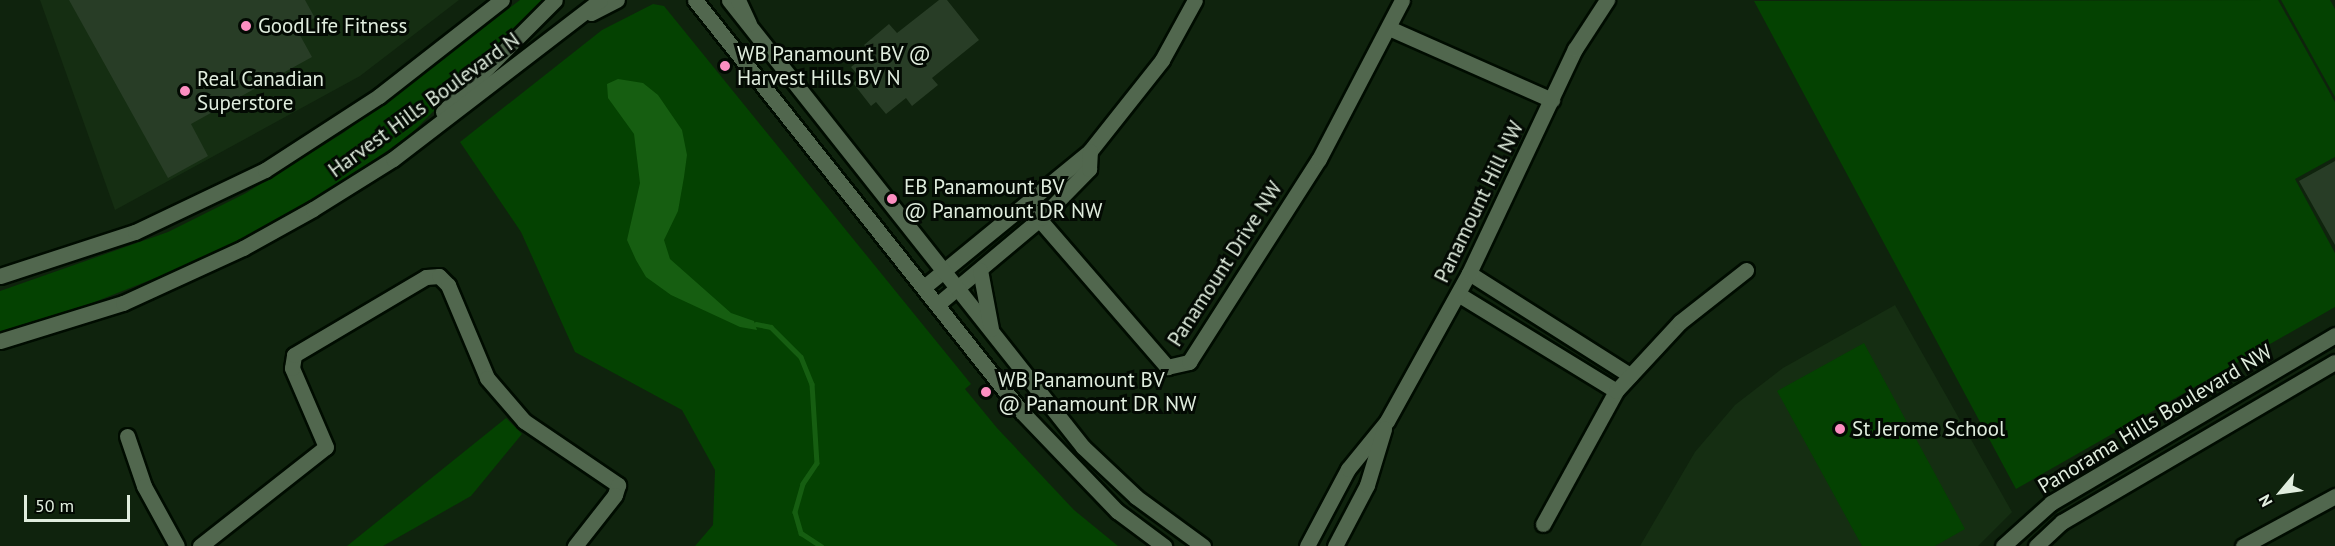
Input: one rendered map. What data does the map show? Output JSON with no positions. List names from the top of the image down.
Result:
{
  "streets": {
    "street": [
      "Harvest Hills Boulevard N",
      "Panamount Hill NW",
      "Panamount Drive NW",
      "Panorama Hills Boulevard NW"
    ]
  },
  "places": [
    "GoodLife Fitness",
    "WB Panamount BV @ Harvest Hills BV N",
    "Real Canadian Superstore",
    "EB Panamount BV @ Panamount DR NW",
    "WB Panamount BV @ Panamount DR NW",
    "St Jerome School"
  ],
  "scale_bar": "50 m",
  "north": "bottom left"
}
